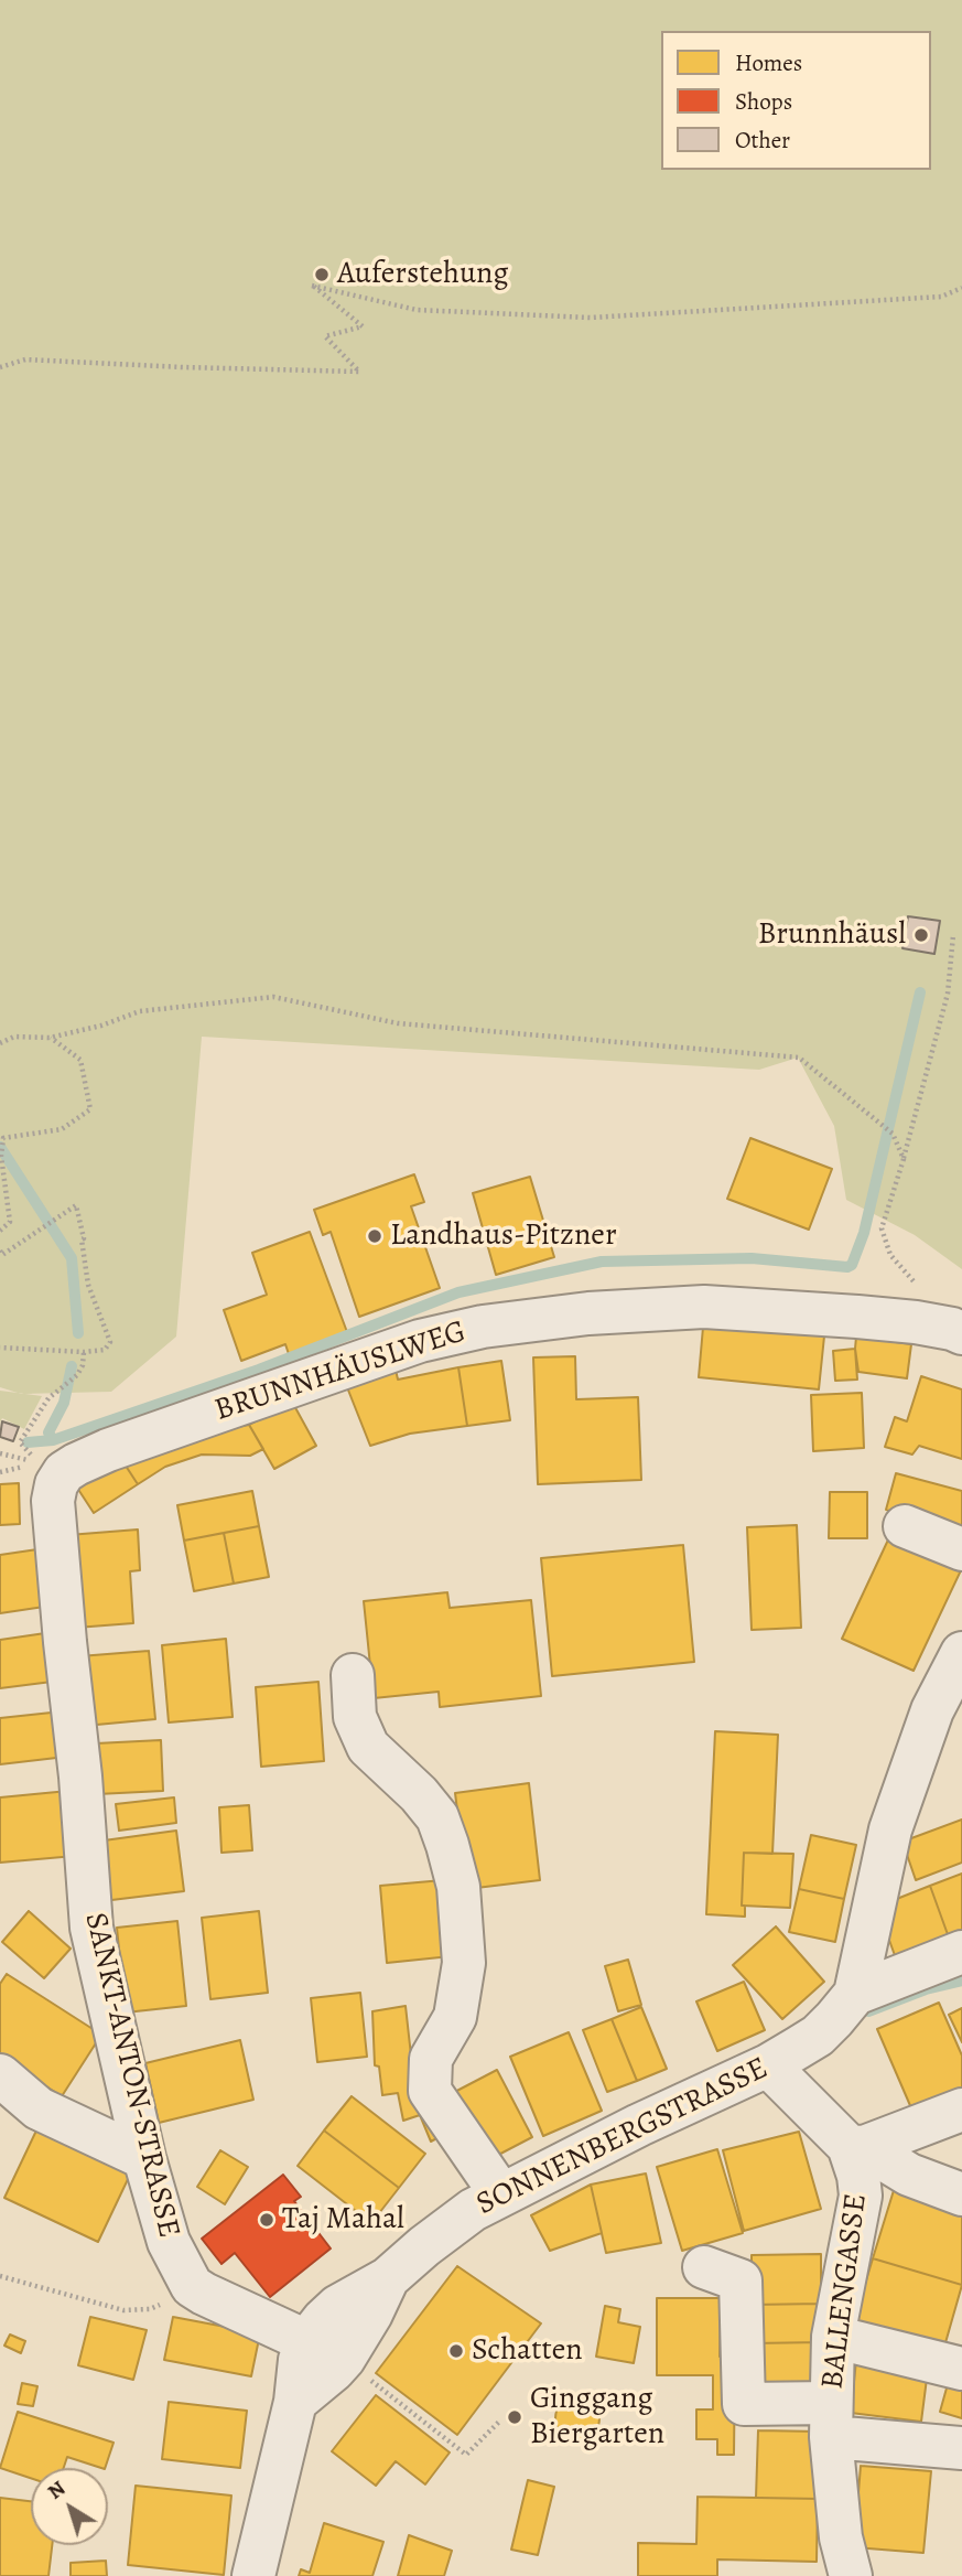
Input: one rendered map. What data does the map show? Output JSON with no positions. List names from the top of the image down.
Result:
{
  "streets": {
    "street": [
      "BRUNNHÄUSLWEG",
      "SANKT-ANTON-STRASSE",
      "SONNENBERGSTRASSE",
      "BALLENGASSE"
    ]
  },
  "crossings": [
    ["BRUNNHÄUSLWEG", "SANKT-ANTON-STRASSE"]
  ],
  "places": [
    "Auferstehung",
    "Brunnhäusl",
    "Landhaus-Pitzner",
    "Taj Mahal",
    "Schatten",
    "Ginggang Biergarten"
  ],
  "legend": ["Homes", "Shops", "Other"],
  "north": "top left"
}
